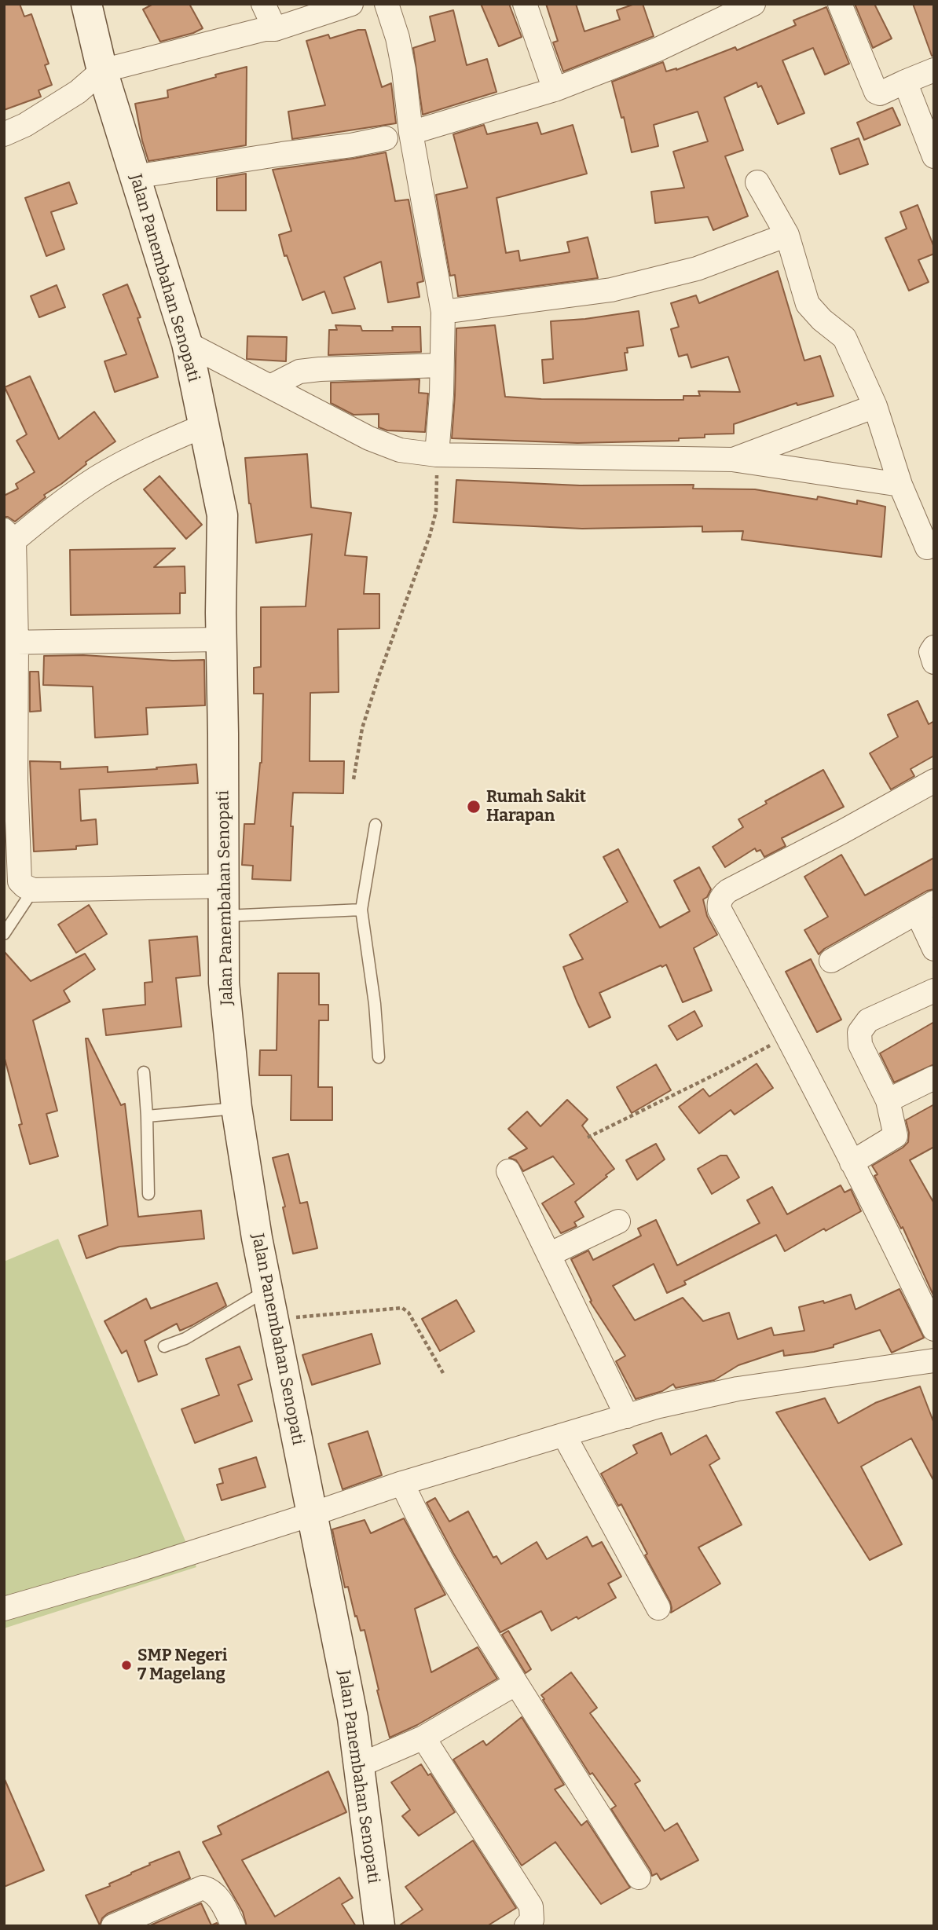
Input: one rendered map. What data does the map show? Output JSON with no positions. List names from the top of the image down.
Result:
{
  "streets": {
    "main road": ["Jalan Panembahan Senopati"]
  },
  "places": ["Rumah Sakit Harapan", "SMP Negeri 7 Magelang"]
}
